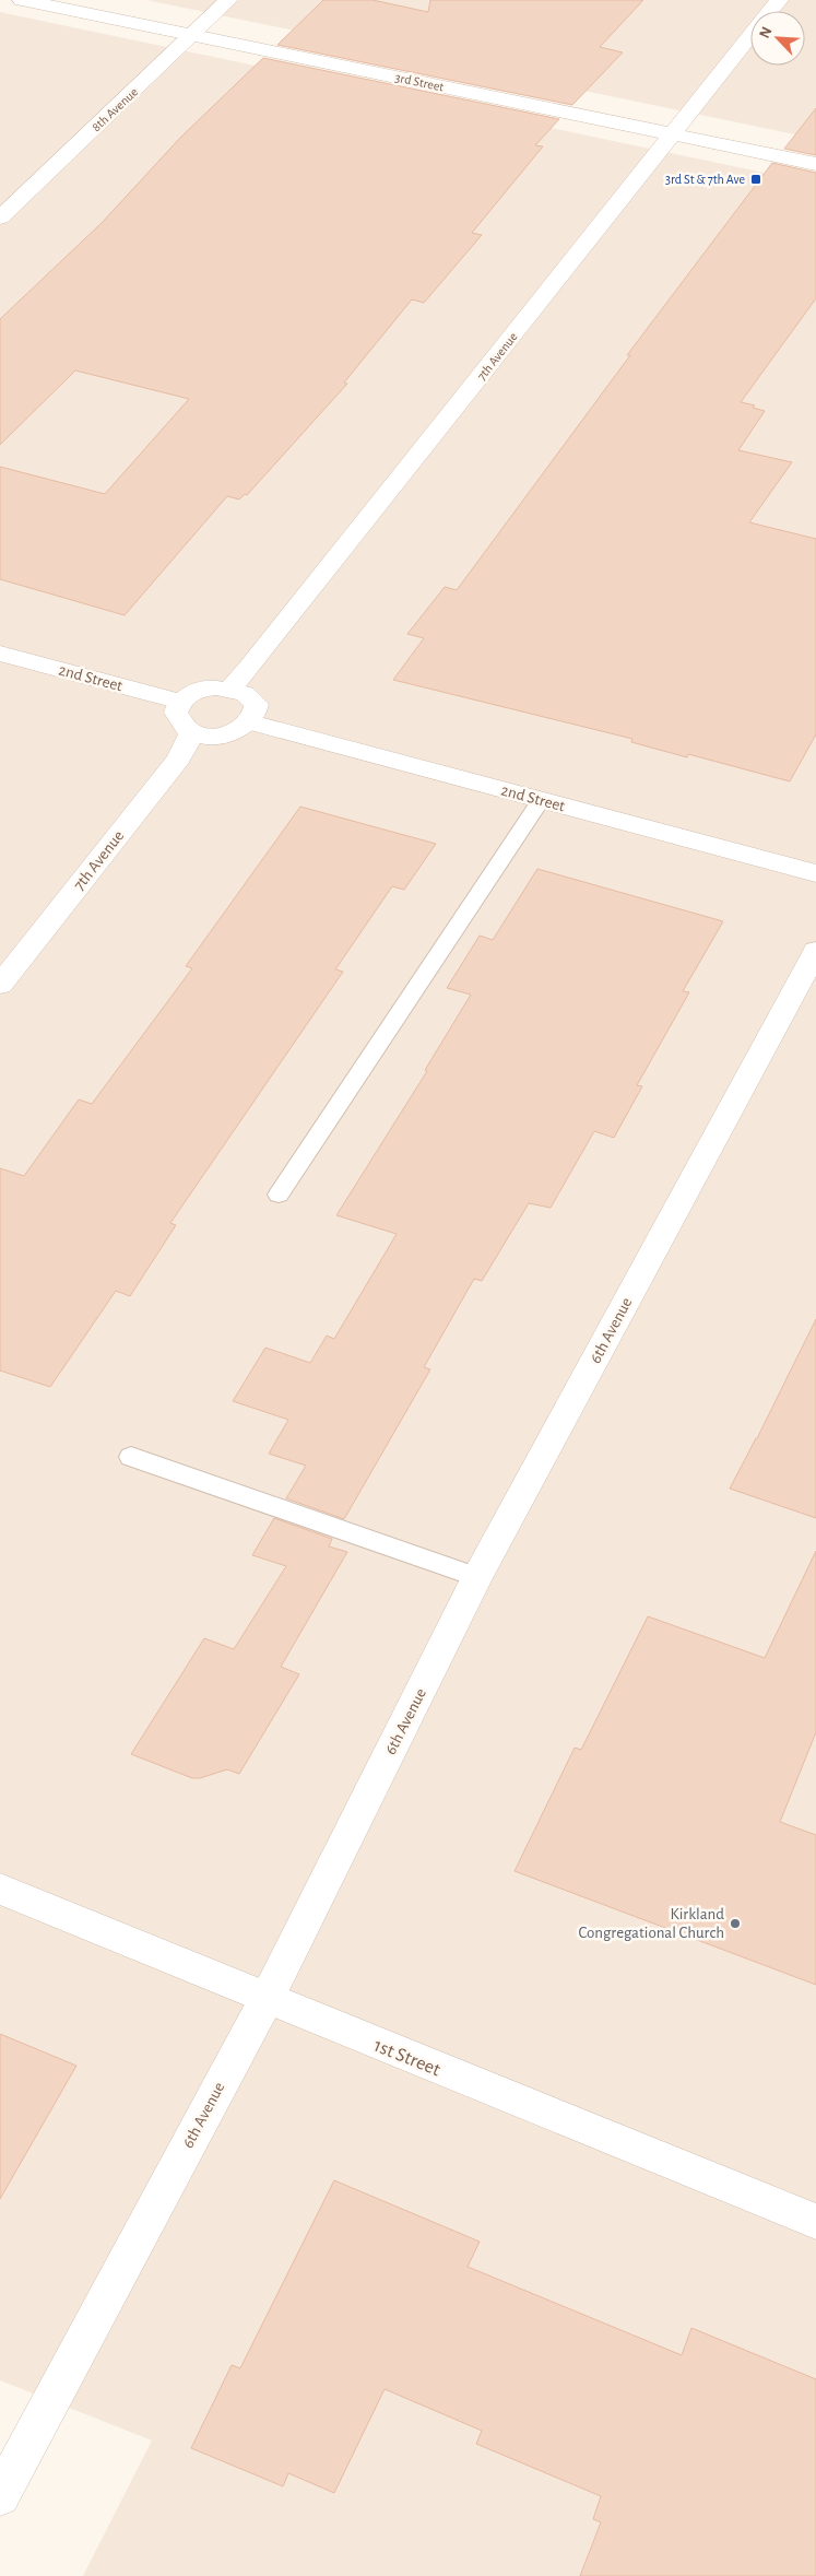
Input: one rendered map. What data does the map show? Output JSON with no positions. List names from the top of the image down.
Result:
{
  "streets": {
    "street": [
      "3rd Street",
      "8th Avenue",
      "7th Avenue",
      "2nd Street",
      "6th Avenue",
      "1st Street"
    ]
  },
  "crossings": [
    ["3rd Street", "8th Avenue"],
    ["3rd Street", "7th Avenue"],
    ["7th Avenue", "2nd Street"],
    ["6th Avenue", "1st Street"]
  ],
  "places": {
    "transit": ["3rd St & 7th Ave"],
    "other": ["Kirkland Congregational Church"]
  },
  "north": "top left"
}
